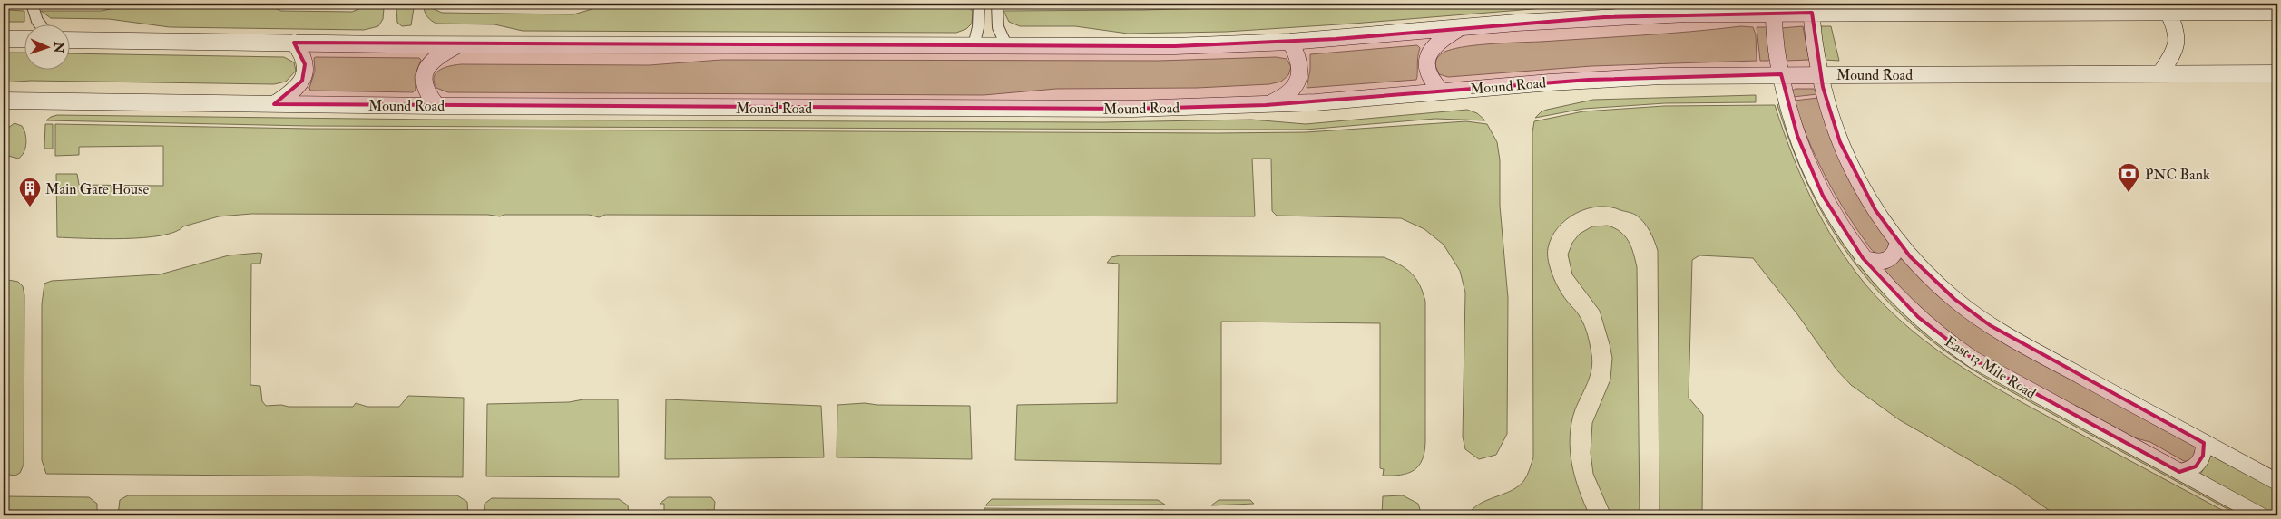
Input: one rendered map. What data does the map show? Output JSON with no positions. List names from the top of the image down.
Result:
{
  "streets": {
    "main road": ["Mound Road", "East 13 Mile Road"]
  },
  "crossings": [
    ["Mound Road", "East 13 Mile Road"]
  ],
  "places": {
    "bank": ["PNC Bank"],
    "building": ["Main Gate House"]
  },
  "north": "right"
}
